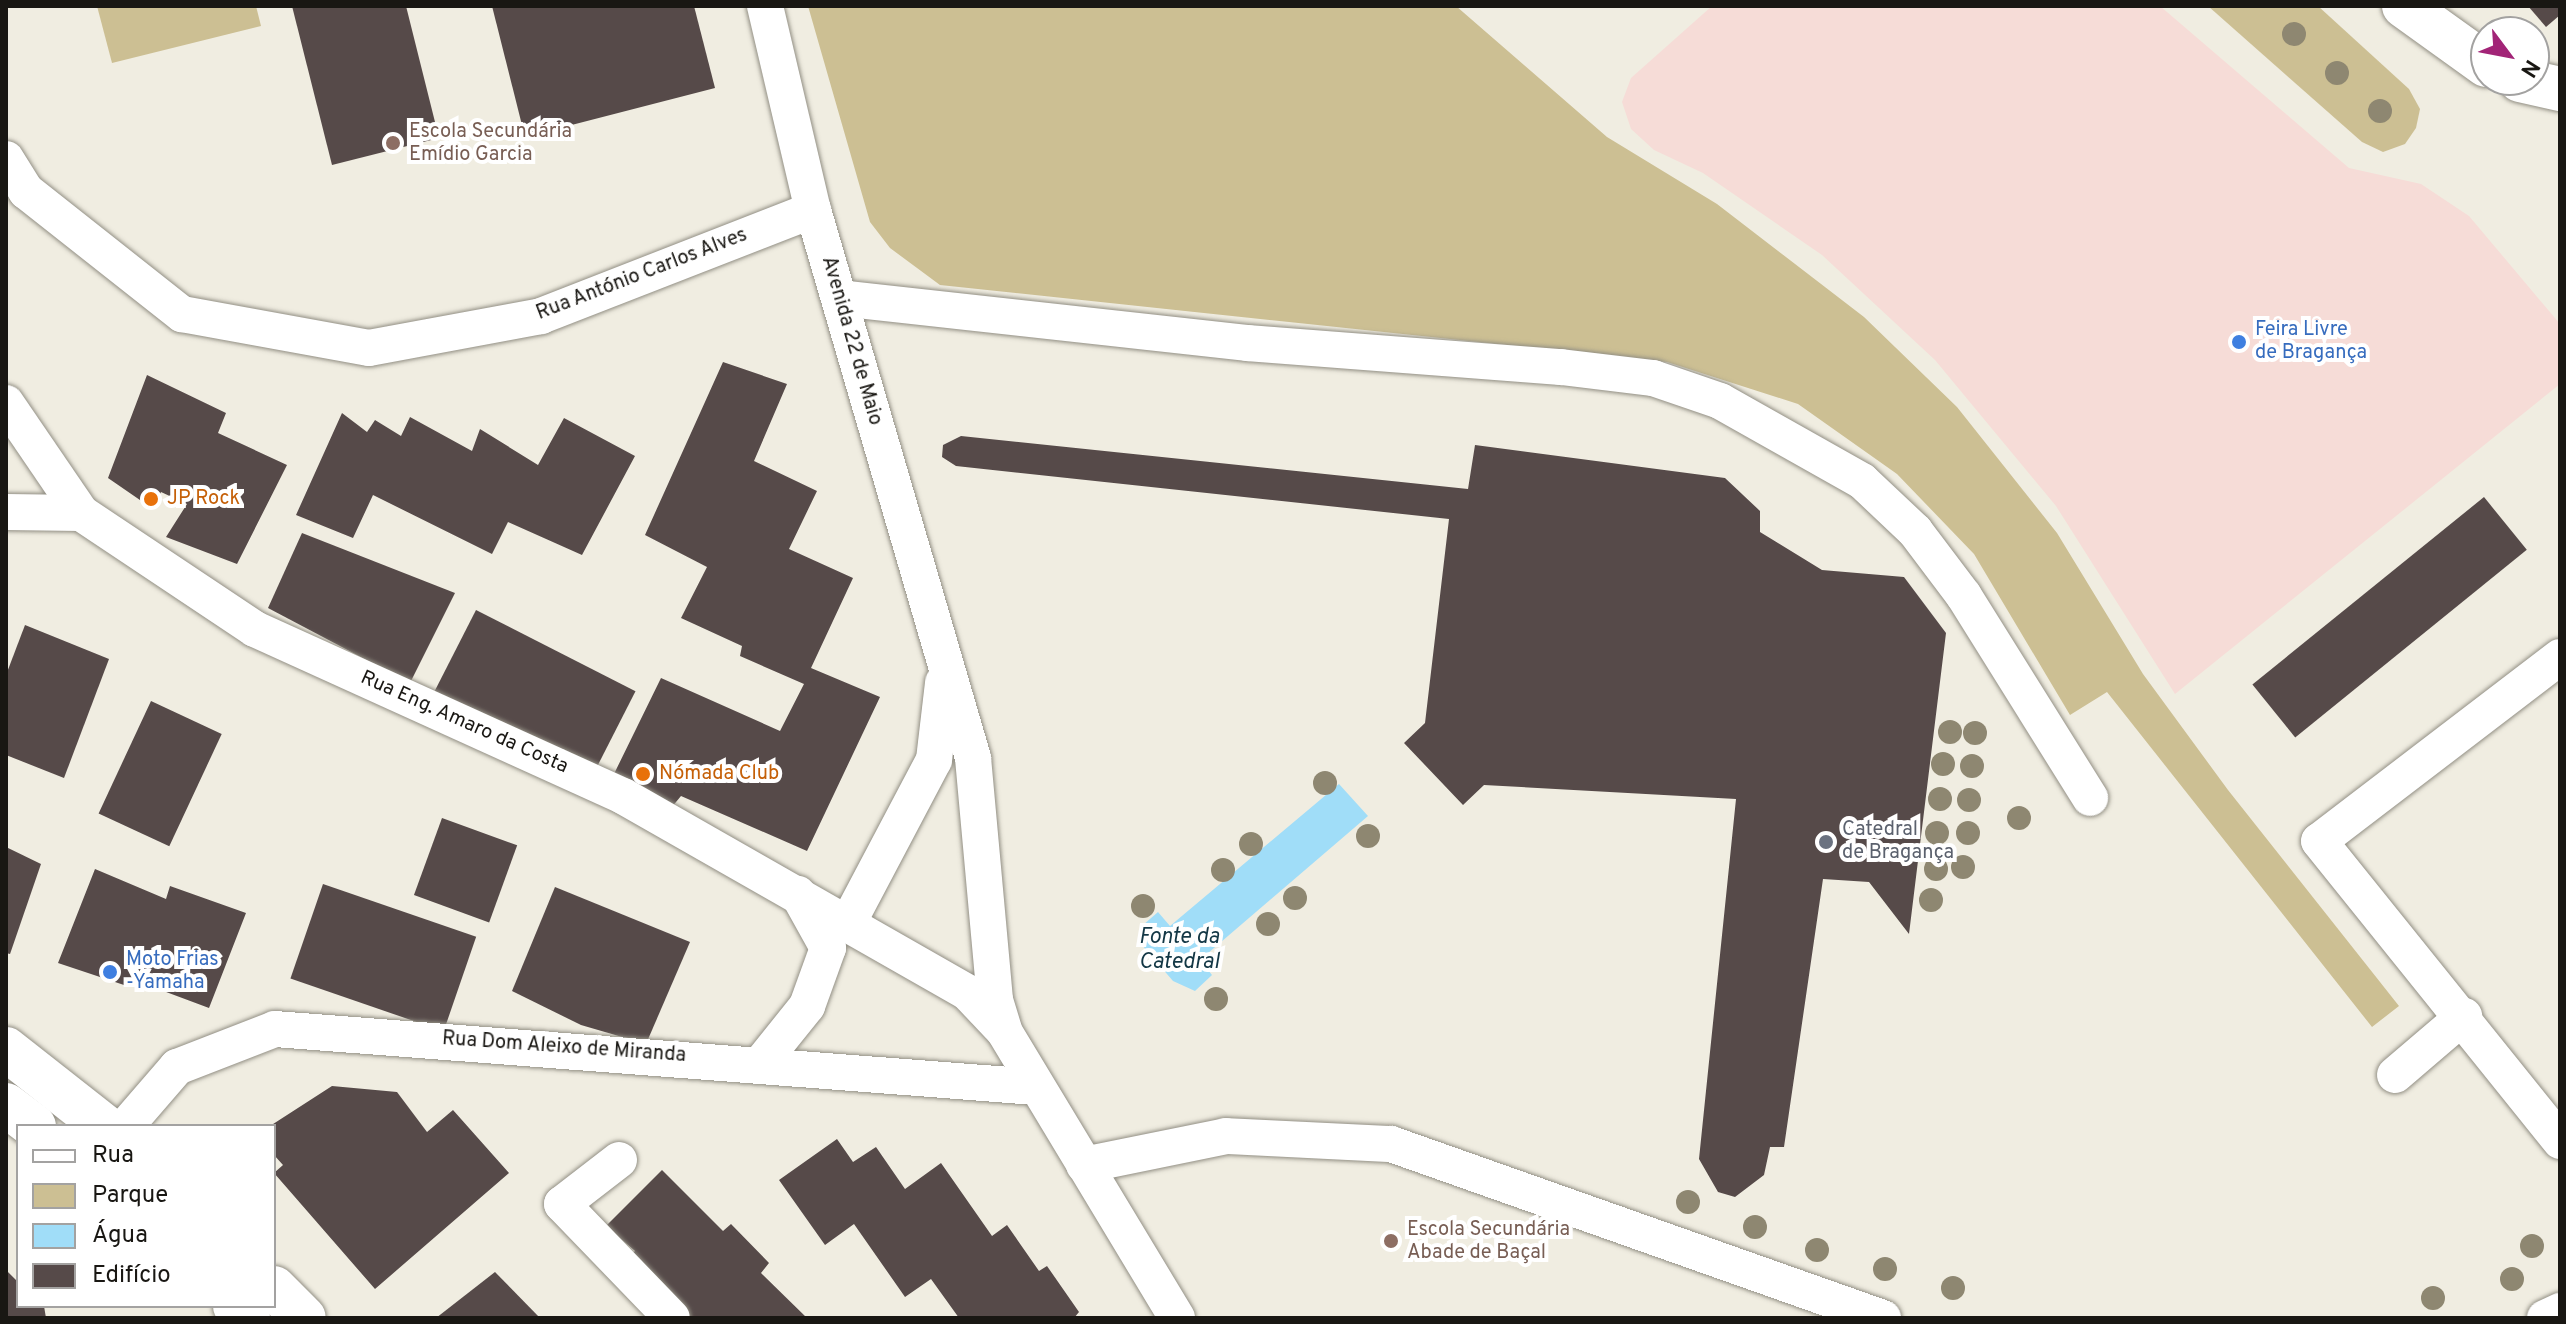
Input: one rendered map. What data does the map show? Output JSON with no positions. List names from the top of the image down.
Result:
{
  "streets": {
    "street": [
      "Rua António Carlos Alves",
      "Avenida 22 de Maio",
      "Rua Eng. Amaro da Costa",
      "Rua Dom Aleixo de Miranda"
    ]
  },
  "crossings": [
    ["Rua António Carlos Alves", "Avenida 22 de Maio"]
  ],
  "water": ["Fonte da Catedral"],
  "places": [
    "Escola Secundária Emídio Garcia",
    "Feira Livre de Bragança",
    "JP Rock",
    "Nómada Club",
    "Catedral de Bragança",
    "Moto Frias -Yamaha",
    "Escola Secundária Abade de Baçal"
  ],
  "legend": [
    "Rua",
    "Parque",
    "Água",
    "Edifício"
  ],
  "north": "bottom right"
}
